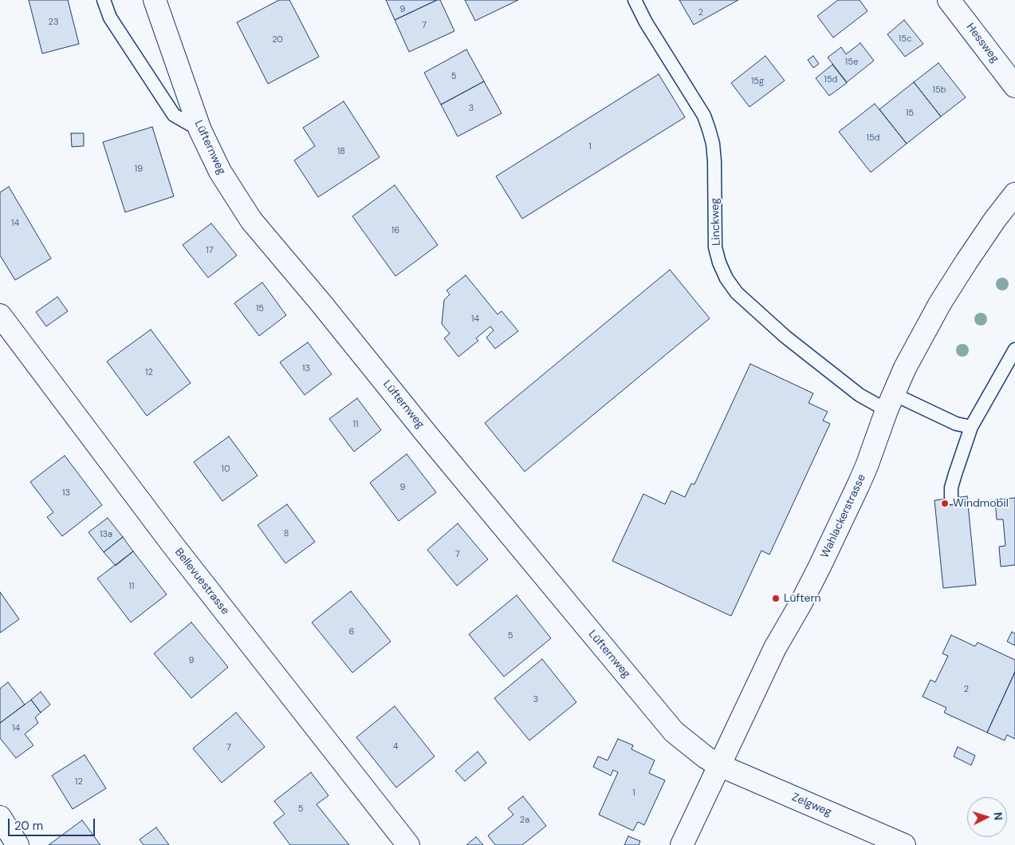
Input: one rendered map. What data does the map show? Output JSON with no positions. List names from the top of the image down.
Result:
{
  "streets": {
    "street": [
      "Hessweg",
      "Lüfternweg",
      "Wahlackerstrasse",
      "Bellevuestrasse",
      "Zelgweg"
    ],
    "lane": ["Linckweg"]
  },
  "crossings": [
    ["Lüfternweg", "Wahlackerstrasse"],
    ["Lüfternweg", "Zelgweg"],
    ["Linckweg", "Wahlackerstrasse"],
    ["Wahlackerstrasse", "Zelgweg"]
  ],
  "places": ["Windmobil", "Lüftern"],
  "house_numbers": [
    "9",
    "2",
    "23",
    "7",
    "15c",
    "20",
    "15e",
    "5",
    "15d",
    "15g",
    "15b",
    "3",
    "15",
    "15d",
    "1",
    "18",
    "19",
    "14",
    "16",
    "17",
    "15",
    "14",
    "13",
    "12",
    "11",
    "10",
    "9",
    "13",
    "8",
    "13a",
    "7",
    "11",
    "6",
    "5",
    "9",
    "2",
    "3",
    "14",
    "4",
    "7",
    "12",
    "1",
    "5",
    "2a"
  ],
  "scale_bar": "20 m",
  "north": "right"
}
